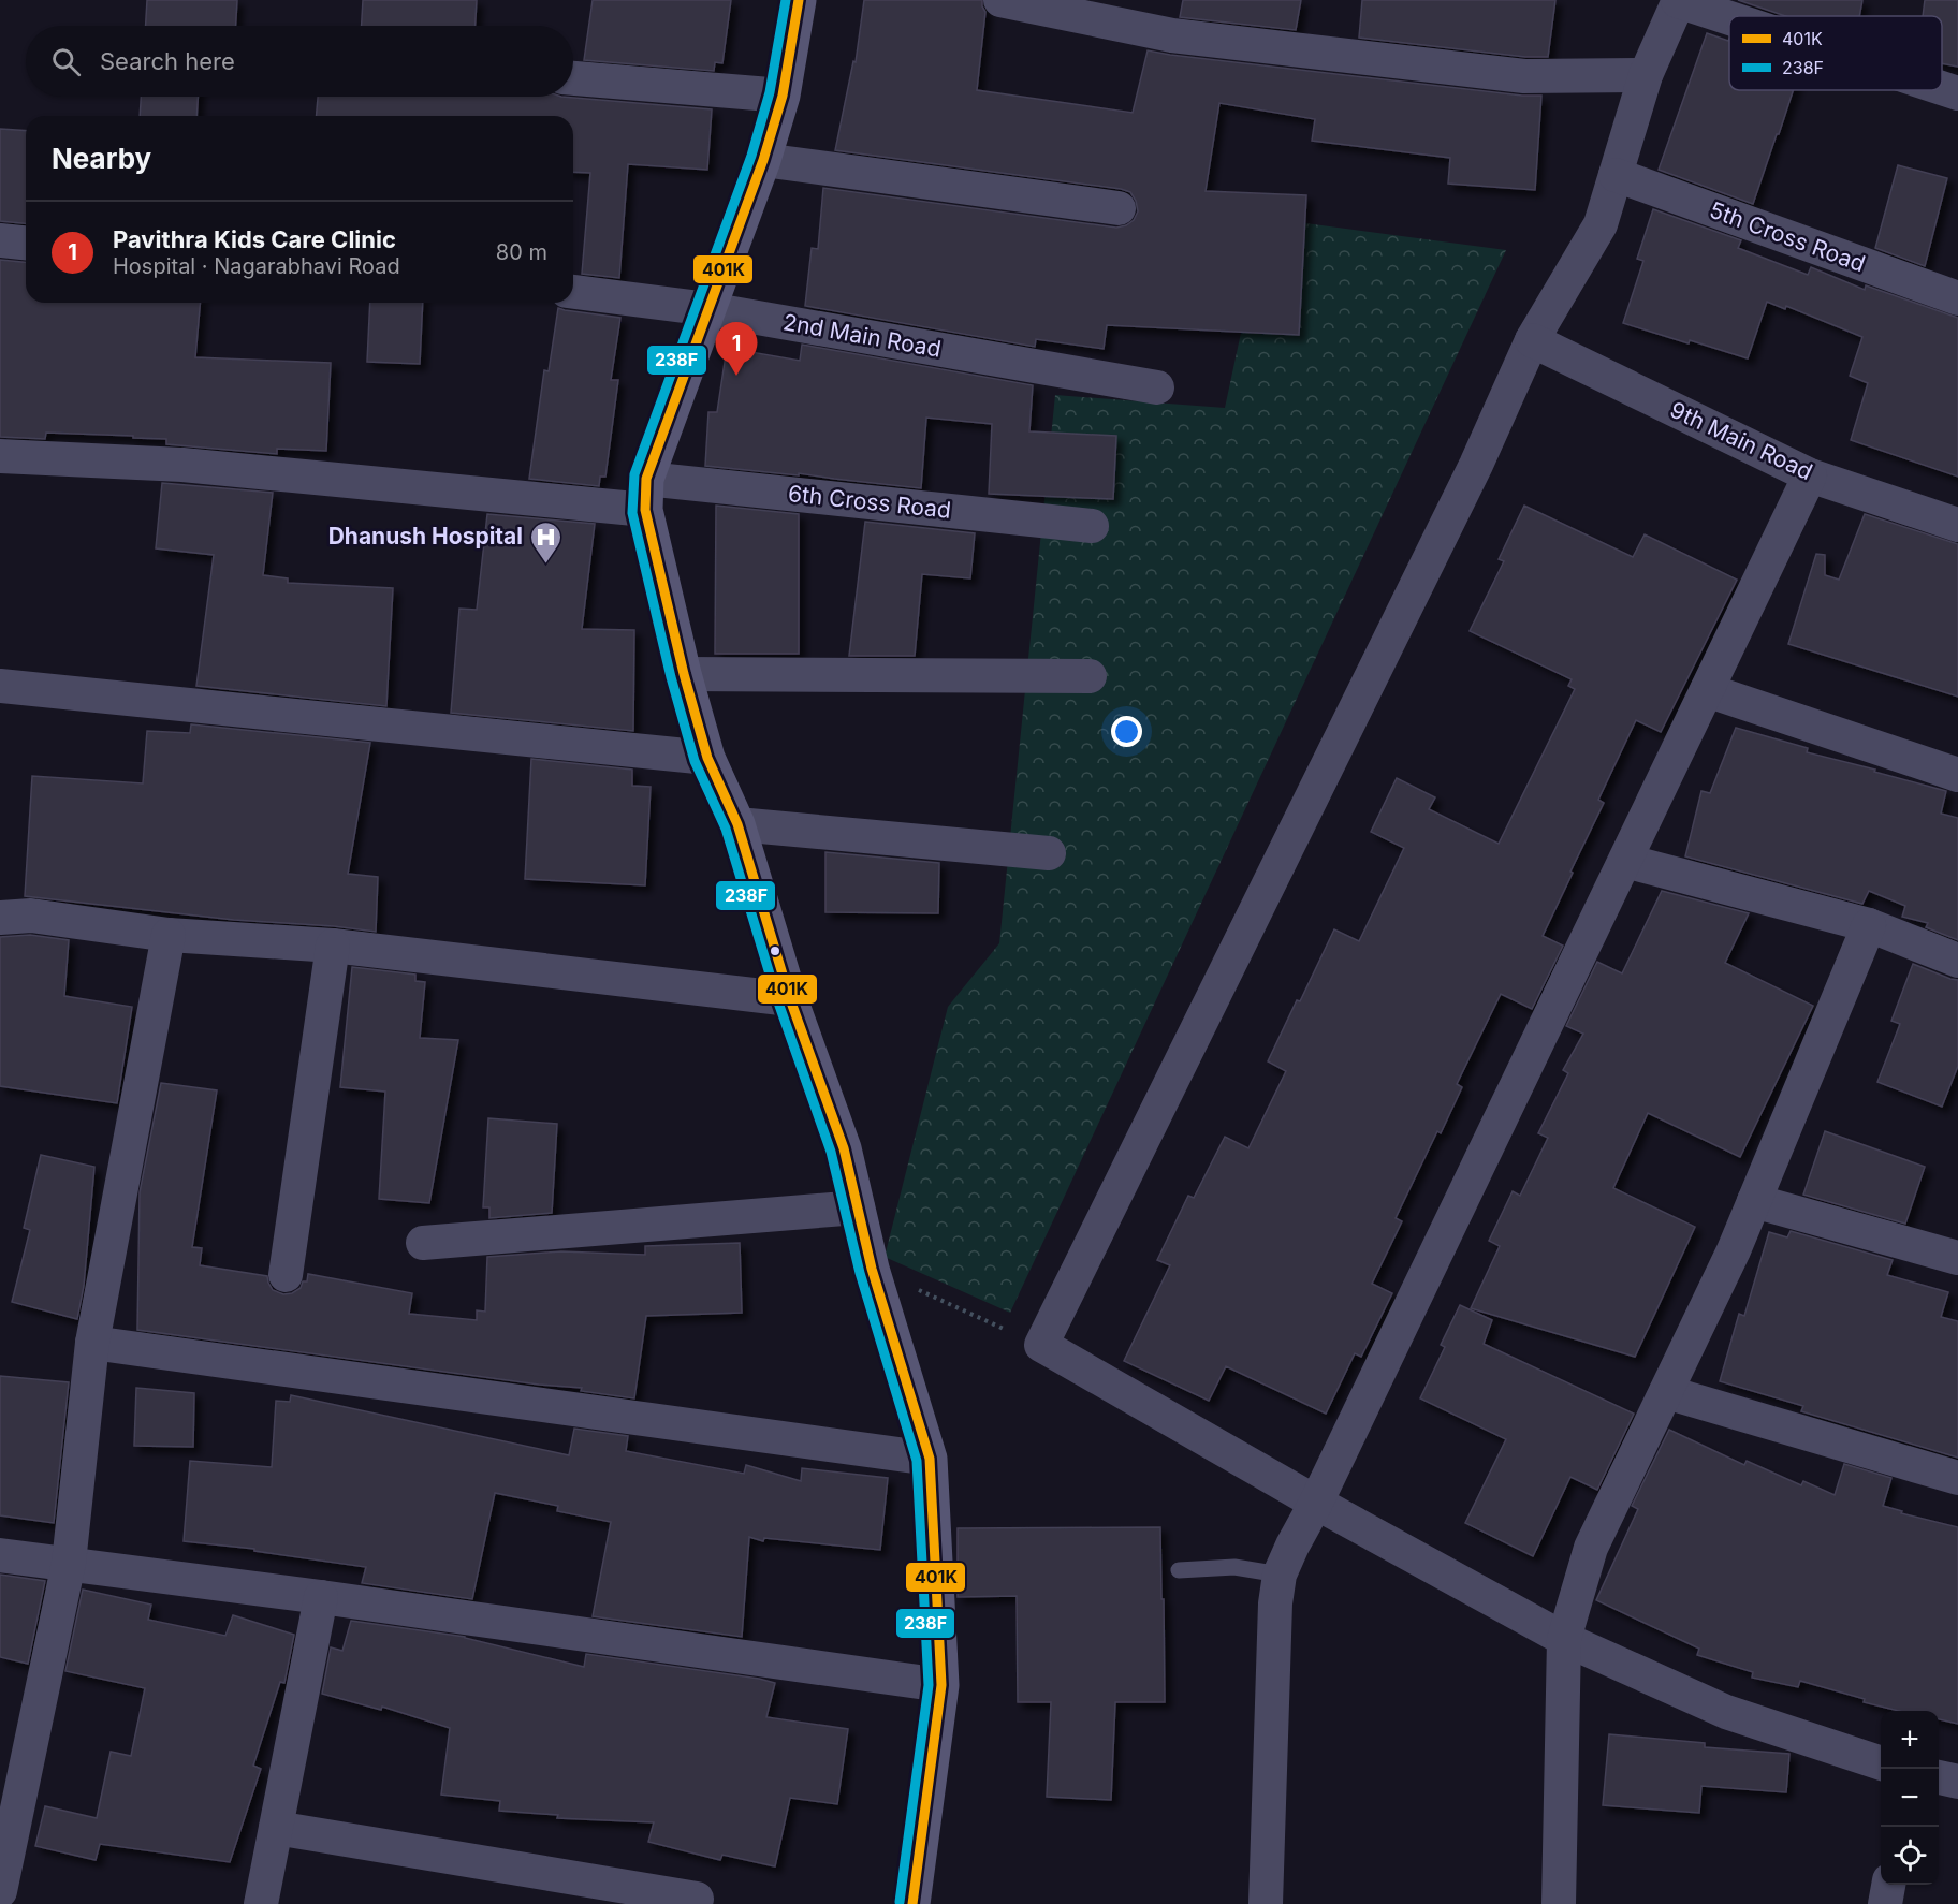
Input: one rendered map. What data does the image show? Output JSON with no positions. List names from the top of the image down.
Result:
{
  "streets": {
    "street": [
      "5th Cross Road",
      "2nd Main Road",
      "9th Main Road",
      "6th Cross Road"
    ]
  },
  "places": {
    "hospital": ["Dhanush Hospital"]
  },
  "lines": ["transit line 401K", "transit line 238F"],
  "legend": ["401K", "238F"],
  "page": {
    "search": "Search here",
    "heading": "Nearby",
    "list": [
      {
        "mark": "1",
        "name": "Pavithra Kids Care Clinic",
        "note": "Hospital · Nagarabhavi Road",
        "value": "80 m"
      }
    ],
    "pins": "1",
    "map_buttons": ["+", "−"]
  }
}
